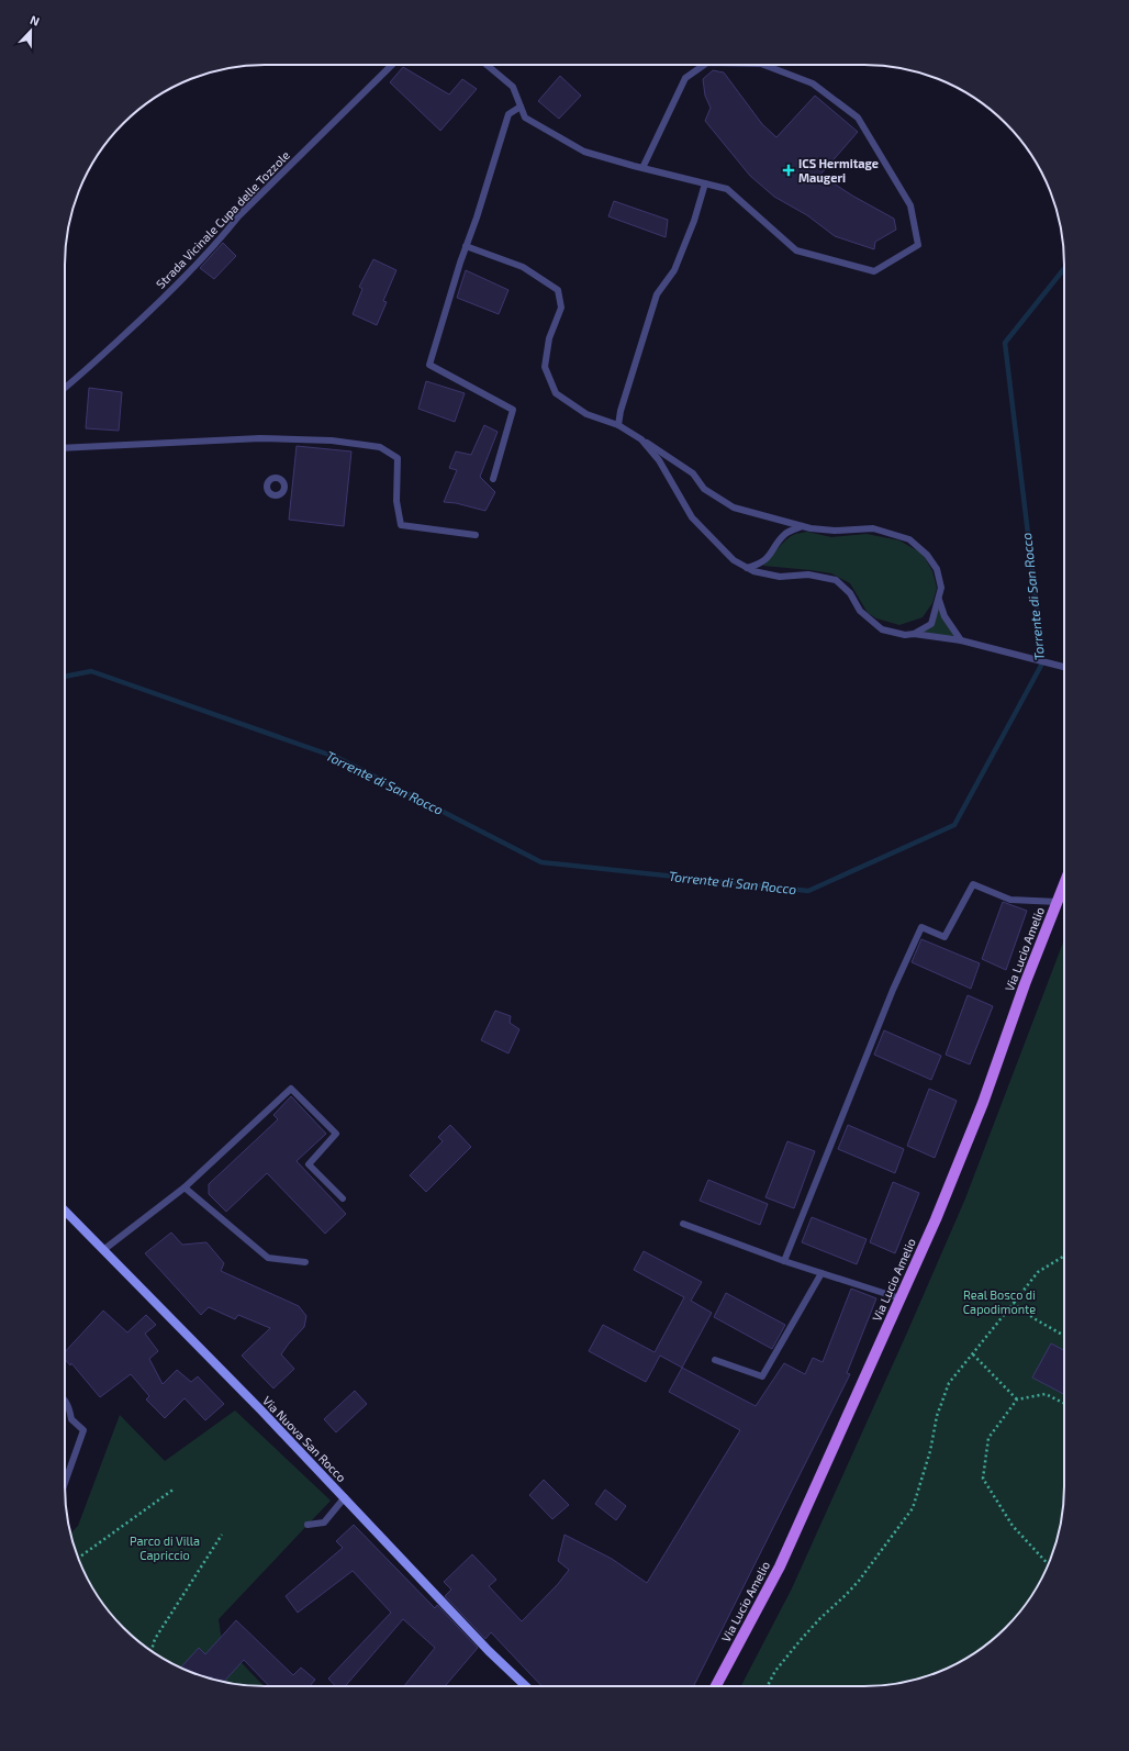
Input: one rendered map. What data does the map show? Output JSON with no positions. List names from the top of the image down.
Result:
{
  "streets": {
    "main road": ["Via Lucio Amelio", "Via Nuova San Rocco"],
    "lane": ["Strada Vicinale Cupa delle Tozzole"]
  },
  "water": ["Torrente di San Rocco"],
  "parks": ["Real Bosco di Capodimonte", "Parco di Villa Capriccio"],
  "places": {
    "health": ["ICS Hermitage Maugeri"]
  },
  "north": "top"
}
